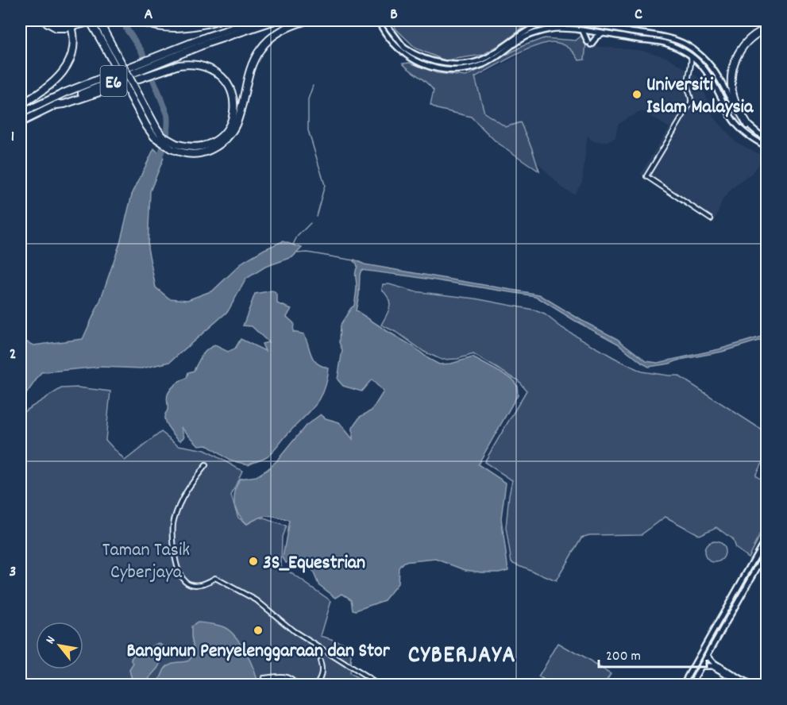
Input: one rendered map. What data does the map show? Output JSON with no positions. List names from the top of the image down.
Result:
{
  "streets": {
    "highway": ["E6"]
  },
  "districts": ["CYBERJAYA"],
  "parks": ["Taman Tasik Cyberjaya"],
  "places": ["Universiti Islam Malaysia", "3S_Equestrian", "Bangunun Penyelenggaraan dan Stor"],
  "scale_bar": "200 m",
  "north": "top left",
  "grid": {
    "columns": ["A", "B", "C"],
    "rows": ["1", "2", "3"]
  }
}
